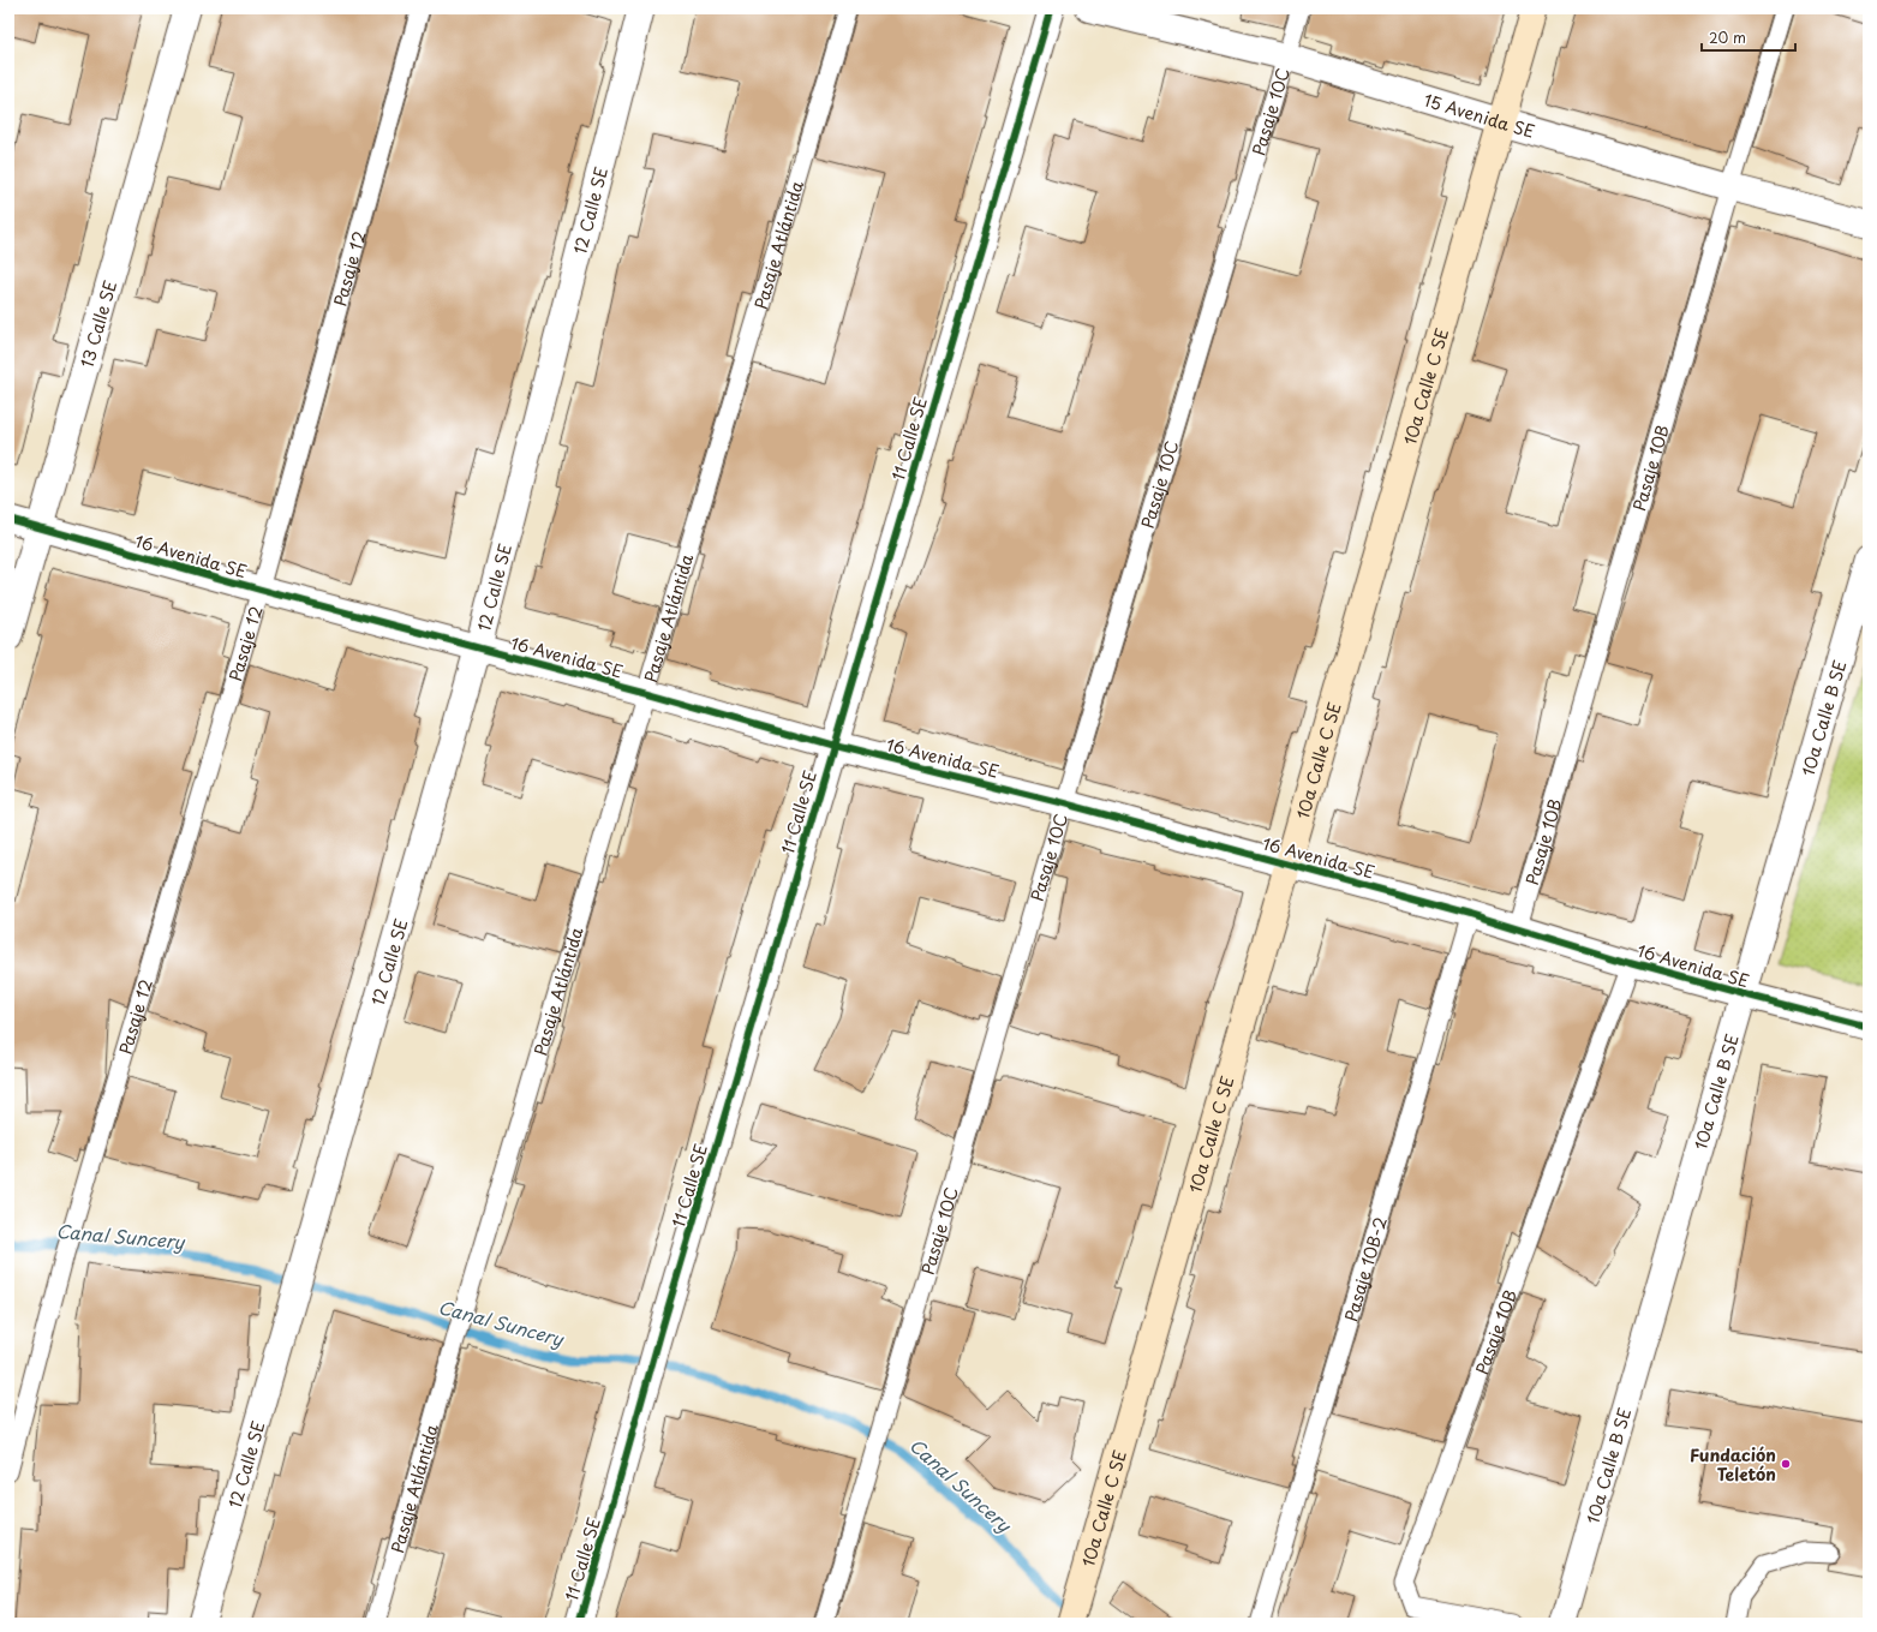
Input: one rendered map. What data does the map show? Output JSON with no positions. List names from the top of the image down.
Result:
{
  "streets": {
    "street": [
      "15 Avenida SE",
      "12 Calle SE",
      "13 Calle SE",
      "10a Calle C SE",
      "11 Calle SE",
      "16 Avenida SE",
      "10a Calle B SE"
    ],
    "lane": [
      "Pasaje 10C",
      "Pasaje Atlántida",
      "Pasaje 12",
      "Pasaje 10B",
      "Pasaje 10B-2"
    ]
  },
  "crossings": [
    ["Pasaje 10C", "15 Avenida SE"],
    ["Pasaje 10C", "16 Avenida SE"],
    ["15 Avenida SE", "10a Calle C SE"],
    ["15 Avenida SE", "Pasaje 10B"],
    ["12 Calle SE", "16 Avenida SE"],
    ["Pasaje Atlántida", "16 Avenida SE"],
    ["Pasaje 12", "16 Avenida SE"],
    ["13 Calle SE", "16 Avenida SE"],
    ["10a Calle C SE", "16 Avenida SE"],
    ["11 Calle SE", "16 Avenida SE"],
    ["Pasaje 10B", "16 Avenida SE"],
    ["16 Avenida SE", "10a Calle B SE"],
    ["16 Avenida SE", "Pasaje 10B-2"]
  ],
  "water": ["Canal Suncery"],
  "places": ["Fundación Teletón"],
  "scale_bar": "20 m"
}
